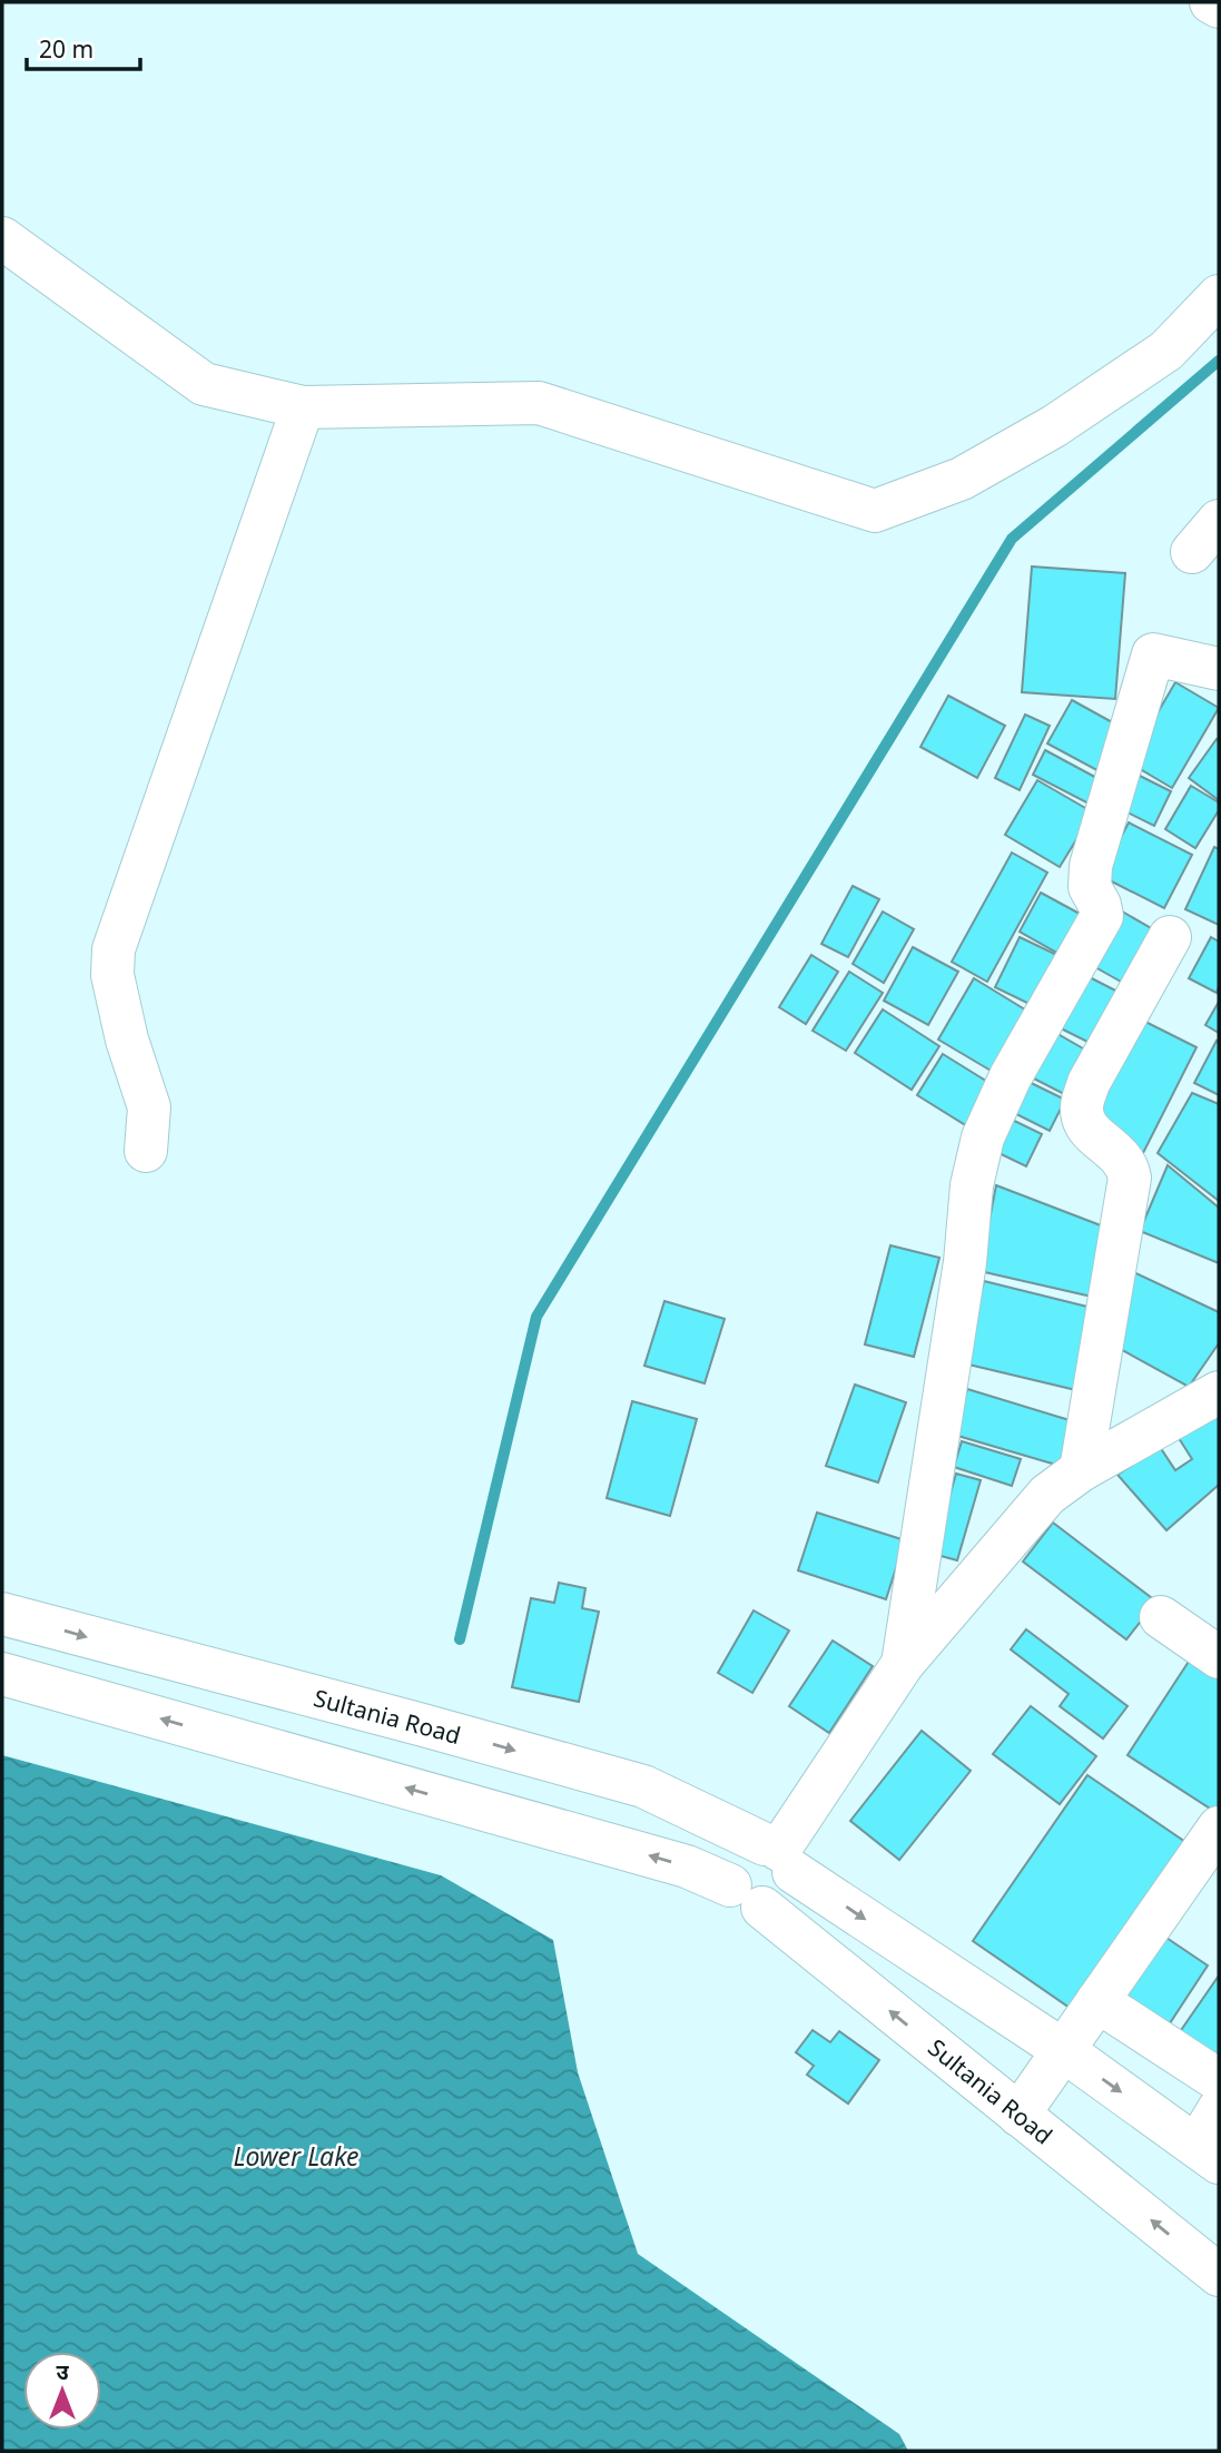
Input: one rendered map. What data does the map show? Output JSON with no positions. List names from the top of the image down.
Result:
{
  "streets": {
    "street": ["Sultania Road"]
  },
  "water": ["Lower Lake"],
  "scale_bar": "20 m",
  "north": "top"
}
